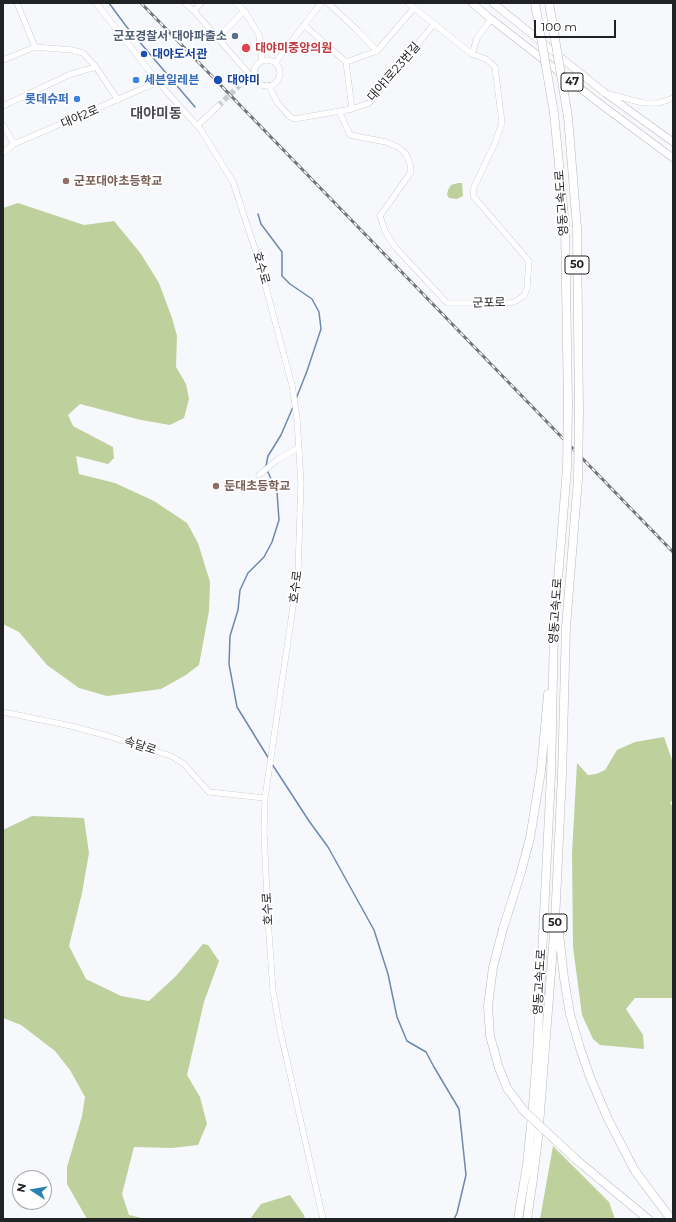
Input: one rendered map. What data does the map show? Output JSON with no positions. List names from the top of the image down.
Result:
{
  "streets": {
    "highway": ["영동고속도로", "50"],
    "main road": ["47"],
    "street": [
      "대야1로23번길",
      "대야2로",
      "호수로",
      "군포로",
      "속달로"
    ]
  },
  "crossings": [
    ["대야1로23번길", "군포로"],
    ["대야2로", "호수로"],
    ["호수로", "속달로"]
  ],
  "districts": ["대야미동"],
  "places": [
    "군포경찰서 대야파출소",
    "대야미중앙의원",
    "대야도서관",
    "세븐일레븐",
    "대야미",
    "롯데슈퍼",
    "군포대야초등학교",
    "둔대초등학교"
  ],
  "scale_bar": "100 m",
  "north": "left"
}
